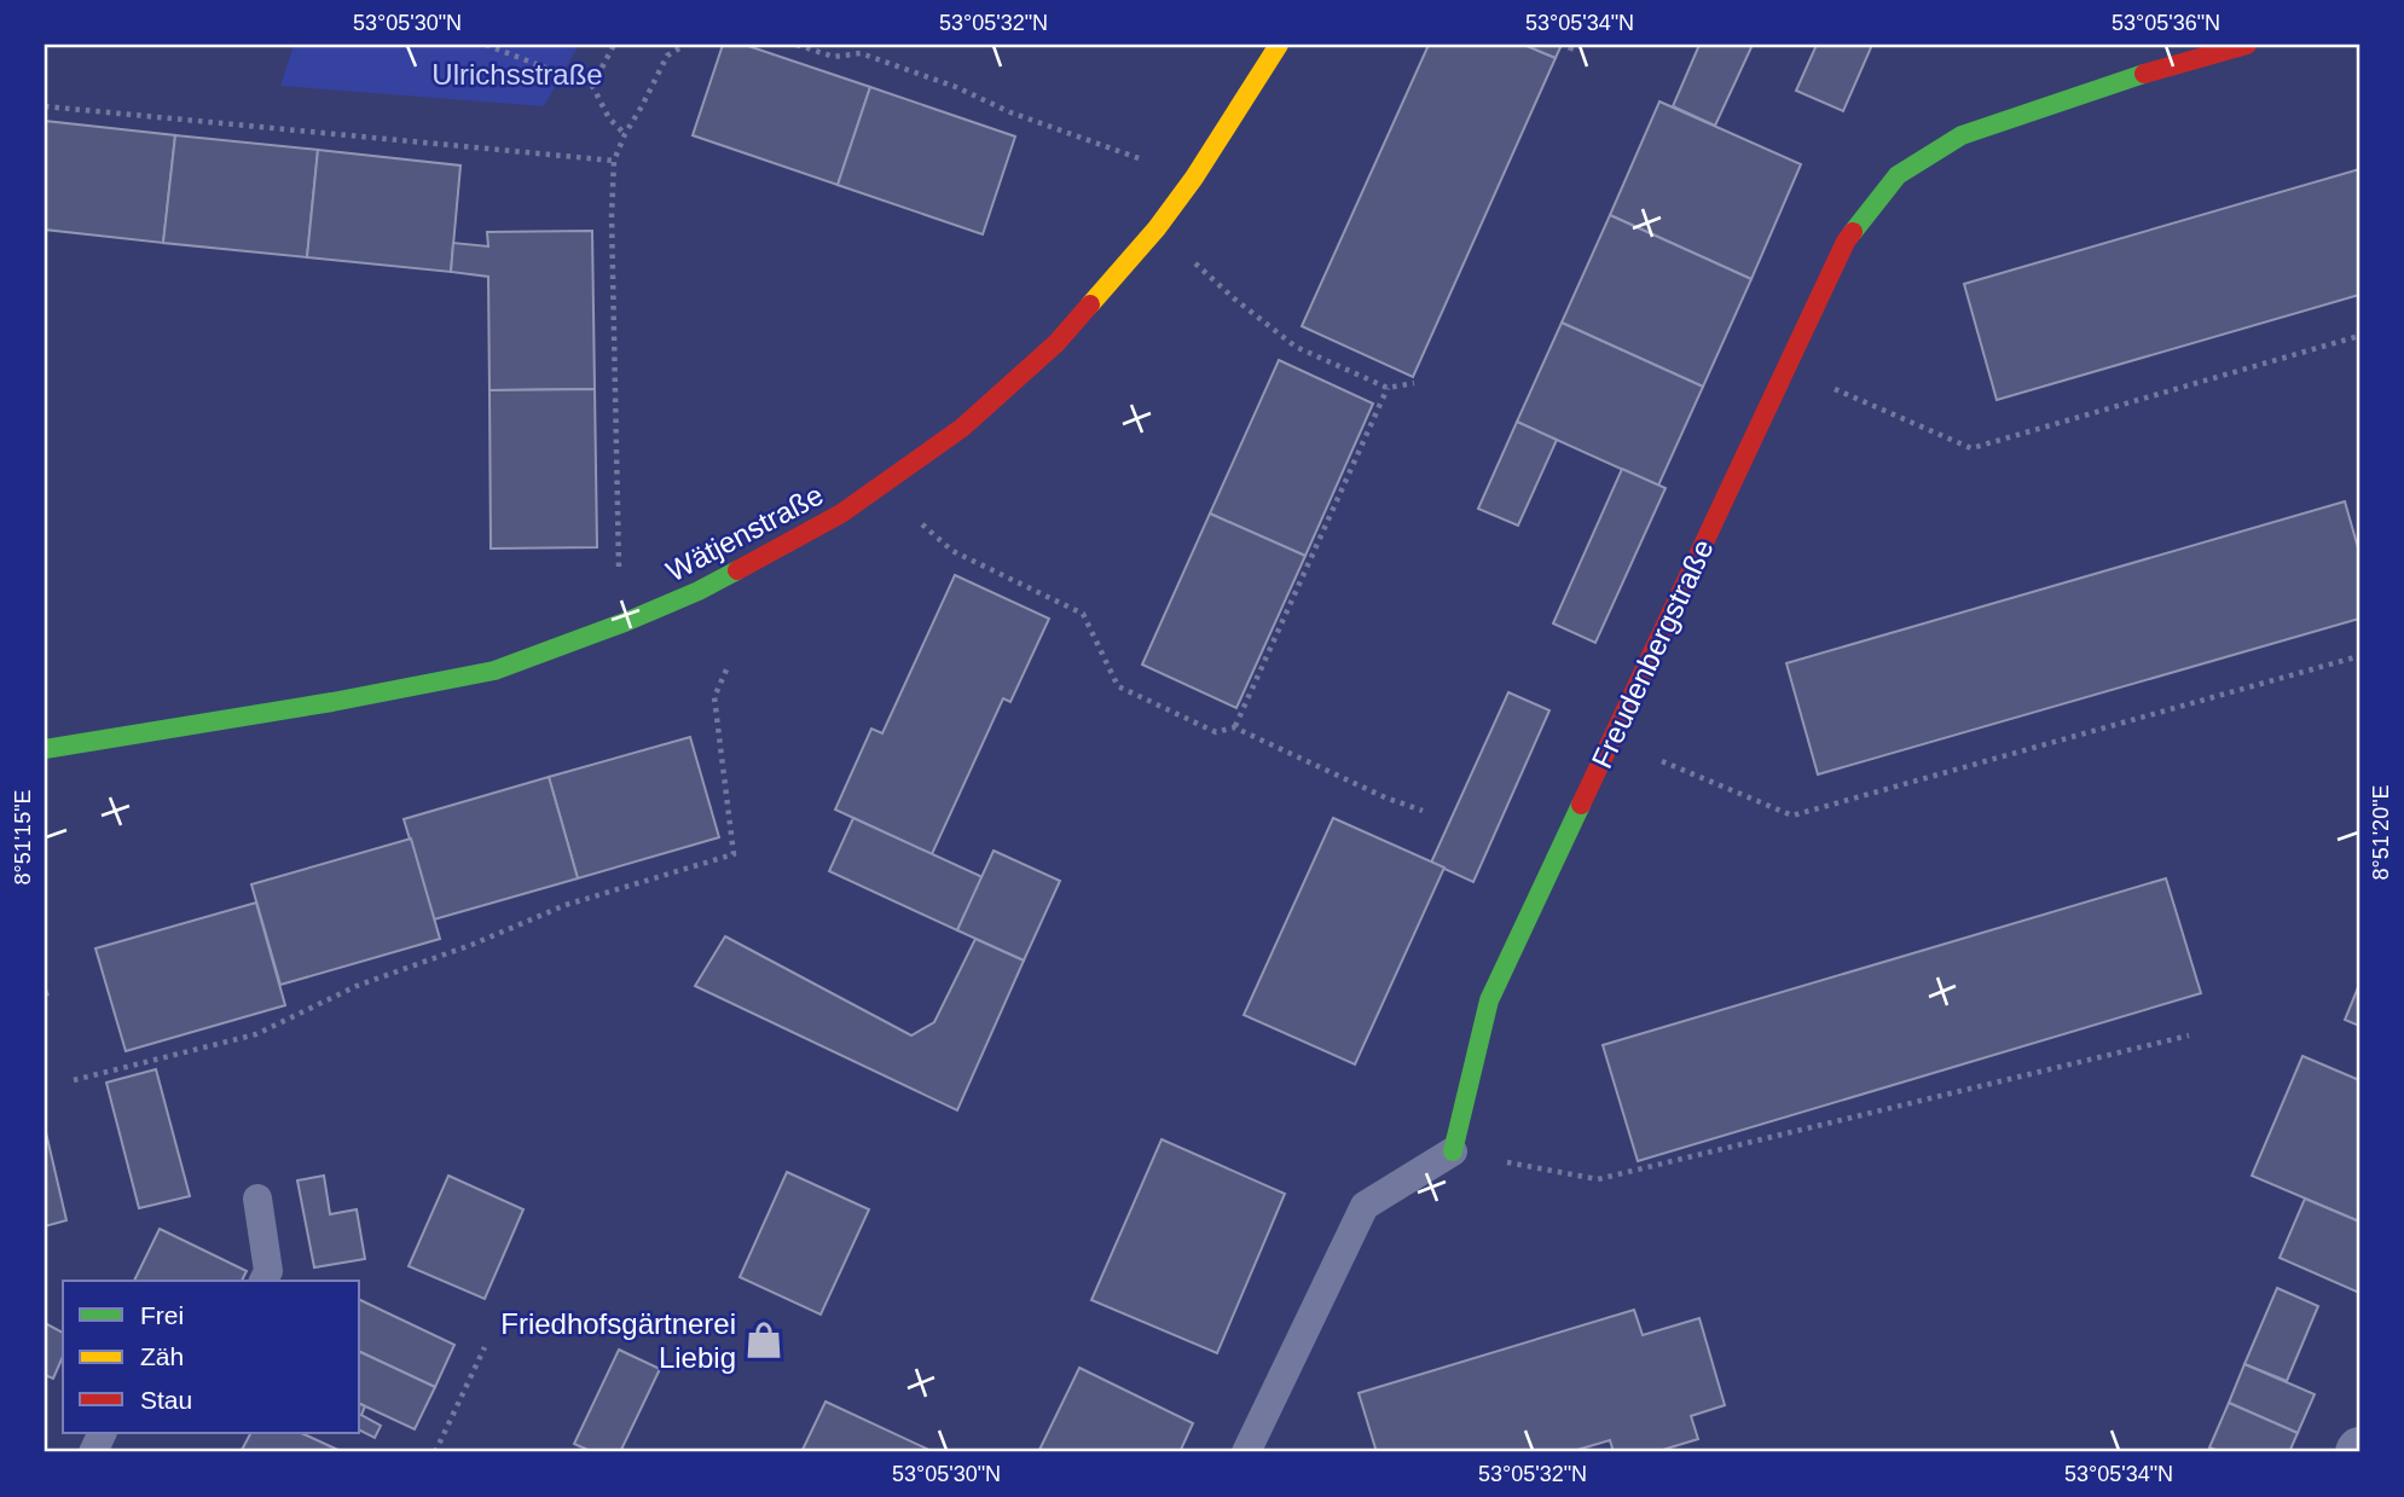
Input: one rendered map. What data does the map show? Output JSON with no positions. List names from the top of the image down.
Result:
{
  "streets": {
    "street": ["Wätjenstraße", "Freudenbergstraße"]
  },
  "parks": ["Ulrichsstraße"],
  "places": {
    "shop": ["Friedhofsgärtnerei Liebig"]
  },
  "legend": ["Frei", "Zäh", "Stau"],
  "coordinates": [
    "53°05'30\"N",
    "53°05'32\"N",
    "53°05'34\"N",
    "53°05'36\"N",
    "8°51'20\"E",
    "8°51'15\"E"
  ]
}
